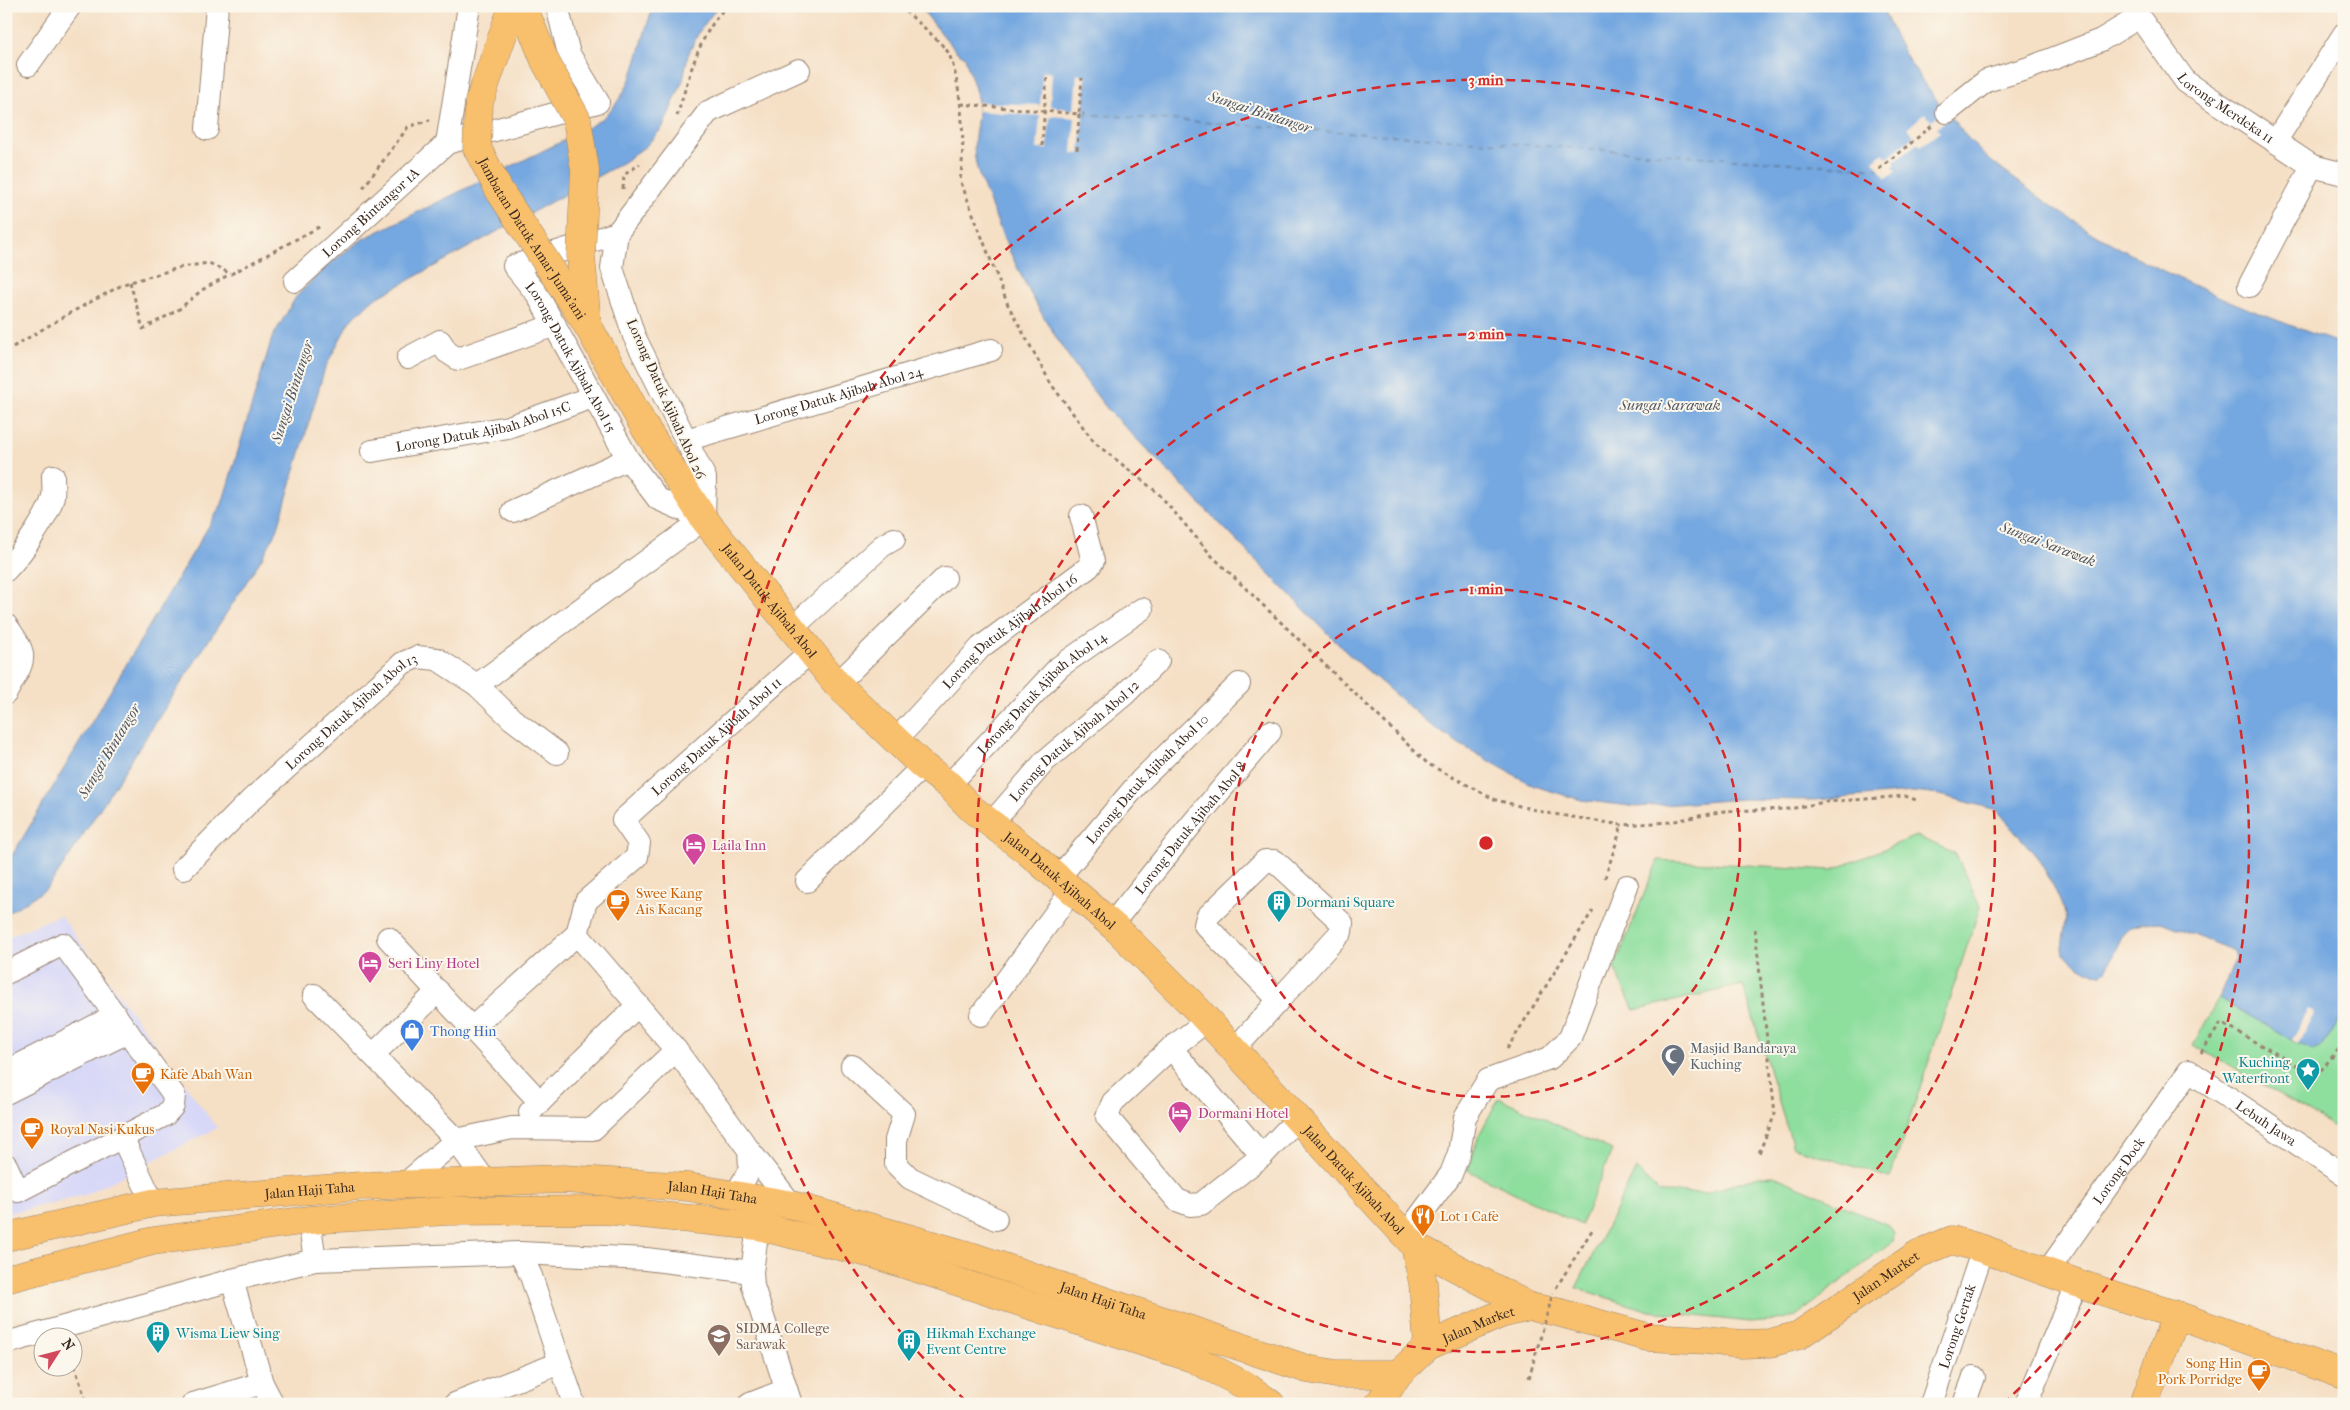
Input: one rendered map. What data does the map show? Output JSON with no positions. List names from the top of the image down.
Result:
{
  "streets": {
    "main road": [
      "Jambatan Datuk Amar Juma'ani",
      "Jalan Datuk Ajibah Abol",
      "Jalan Haji Taha",
      "Jalan Market"
    ],
    "street": [
      "Lorong Merdeka 11",
      "Lorong Bintangor 1A",
      "Lorong Datuk Ajibah Abol 15",
      "Lorong Datuk Ajibah Abol 24",
      "Lorong Datuk Ajibah Abol 26",
      "Lorong Datuk Ajibah Abol 15C",
      "Lorong Datuk Ajibah Abol 16",
      "Lorong Datuk Ajibah Abol 14",
      "Lorong Datuk Ajibah Abol 13",
      "Lorong Datuk Ajibah Abol 11",
      "Lorong Datuk Ajibah Abol 12",
      "Lorong Datuk Ajibah Abol 10",
      "Lorong Datuk Ajibah Abol 8",
      "Lebuh Jawa",
      "Lorong Dock",
      "Lorong Gertak"
    ]
  },
  "crossings": [
    ["Jambatan Datuk Amar Juma'ani", "Lorong Datuk Ajibah Abol 15"],
    ["Jambatan Datuk Amar Juma'ani", "Lorong Datuk Ajibah Abol 26"],
    ["Jambatan Datuk Amar Juma'ani", "Jalan Datuk Ajibah Abol"],
    ["Lorong Datuk Ajibah Abol 15", "Lorong Datuk Ajibah Abol 26"],
    ["Lorong Datuk Ajibah Abol 15", "Lorong Datuk Ajibah Abol 15C"],
    ["Lorong Datuk Ajibah Abol 15", "Jalan Datuk Ajibah Abol"],
    ["Lorong Datuk Ajibah Abol 24", "Lorong Datuk Ajibah Abol 26"],
    ["Lorong Datuk Ajibah Abol 26", "Jalan Datuk Ajibah Abol"],
    ["Jalan Datuk Ajibah Abol", "Lorong Datuk Ajibah Abol 16"],
    ["Jalan Datuk Ajibah Abol", "Lorong Datuk Ajibah Abol 14"],
    ["Jalan Datuk Ajibah Abol", "Lorong Datuk Ajibah Abol 11"],
    ["Jalan Datuk Ajibah Abol", "Lorong Datuk Ajibah Abol 12"],
    ["Jalan Datuk Ajibah Abol", "Lorong Datuk Ajibah Abol 10"],
    ["Jalan Datuk Ajibah Abol", "Lorong Datuk Ajibah Abol 8"],
    ["Jalan Datuk Ajibah Abol", "Jalan Market"],
    ["Lebuh Jawa", "Lorong Dock"],
    ["Lorong Dock", "Jalan Market"],
    ["Jalan Market", "Lorong Gertak"]
  ],
  "water": ["Sungai Bintangor", "Sungai Sarawak"],
  "places": {
    "hotel": ["Laila Inn", "Seri Liny Hotel", "Dormani Hotel"],
    "cafe": [
      "Swee Kang Ais Kacang",
      "Kafe Abah Wan",
      "Royal Nasi Kukus",
      "Song Hin Pork Porridge"
    ],
    "building": ["Dormani Square", "Wisma Liew Sing", "Hikmah Exchange Event Centre"],
    "shop": ["Thong Hin"],
    "mosque": ["Masjid Bandaraya Kuching"],
    "place": ["Kuching Waterfront"],
    "restaurant": ["Lot 1 Cafe"],
    "school or university": ["SIDMA College Sarawak"]
  },
  "north": "top right",
  "rings": ["3 min", "2 min", "1 min"]
}
